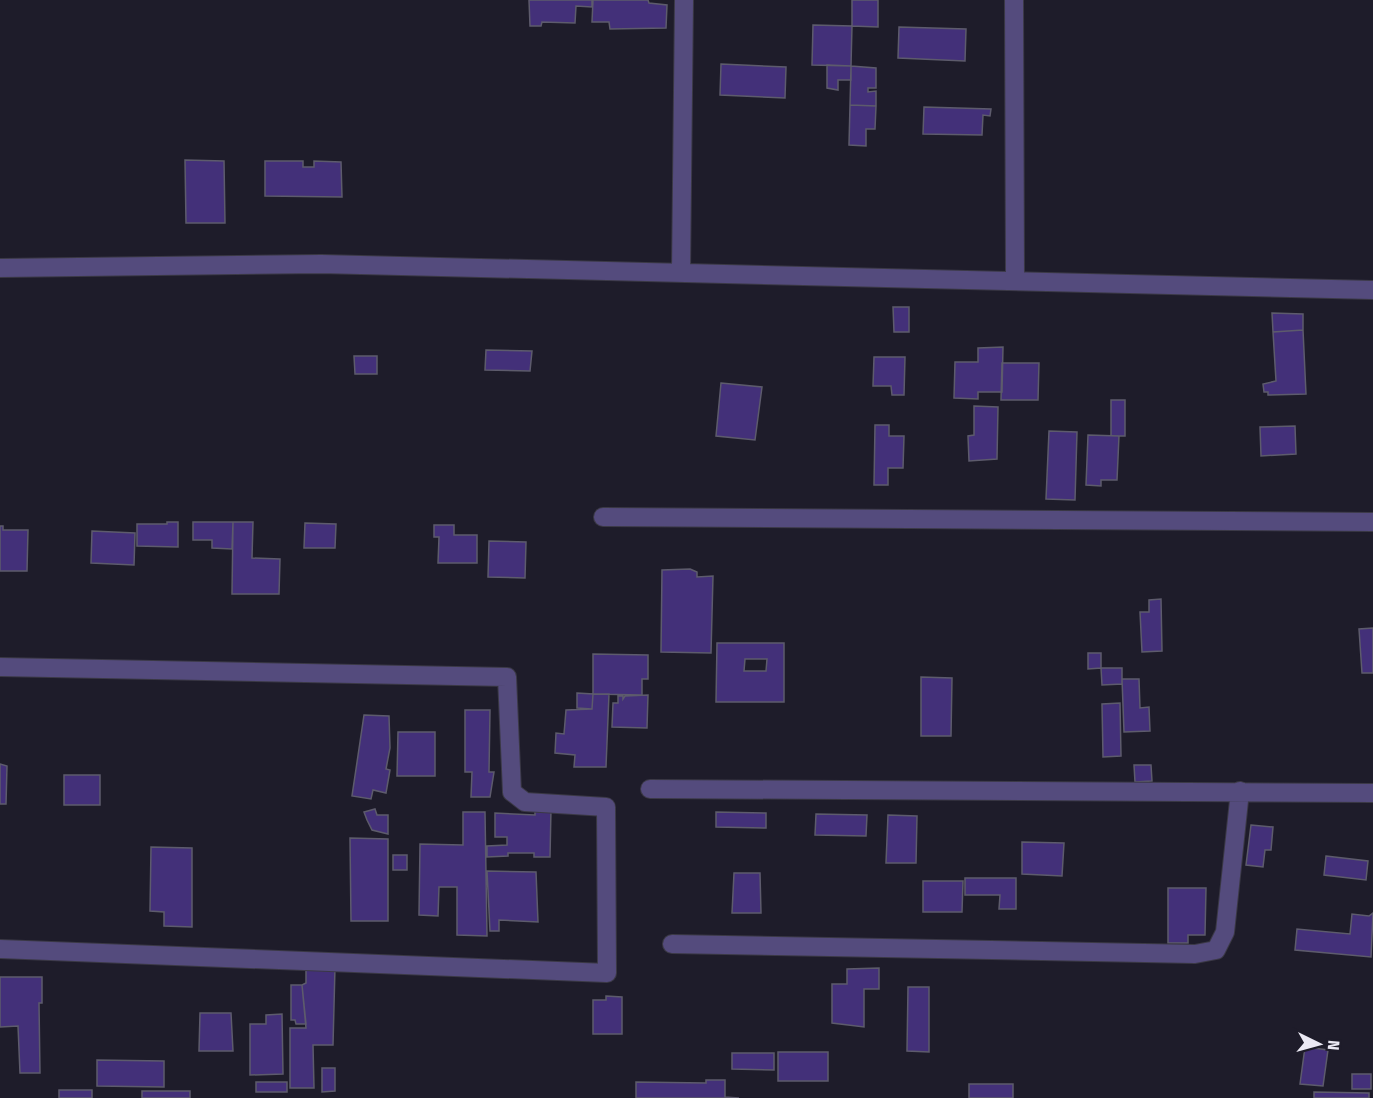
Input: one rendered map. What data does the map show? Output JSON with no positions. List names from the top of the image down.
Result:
{
  "north": "right"
}
